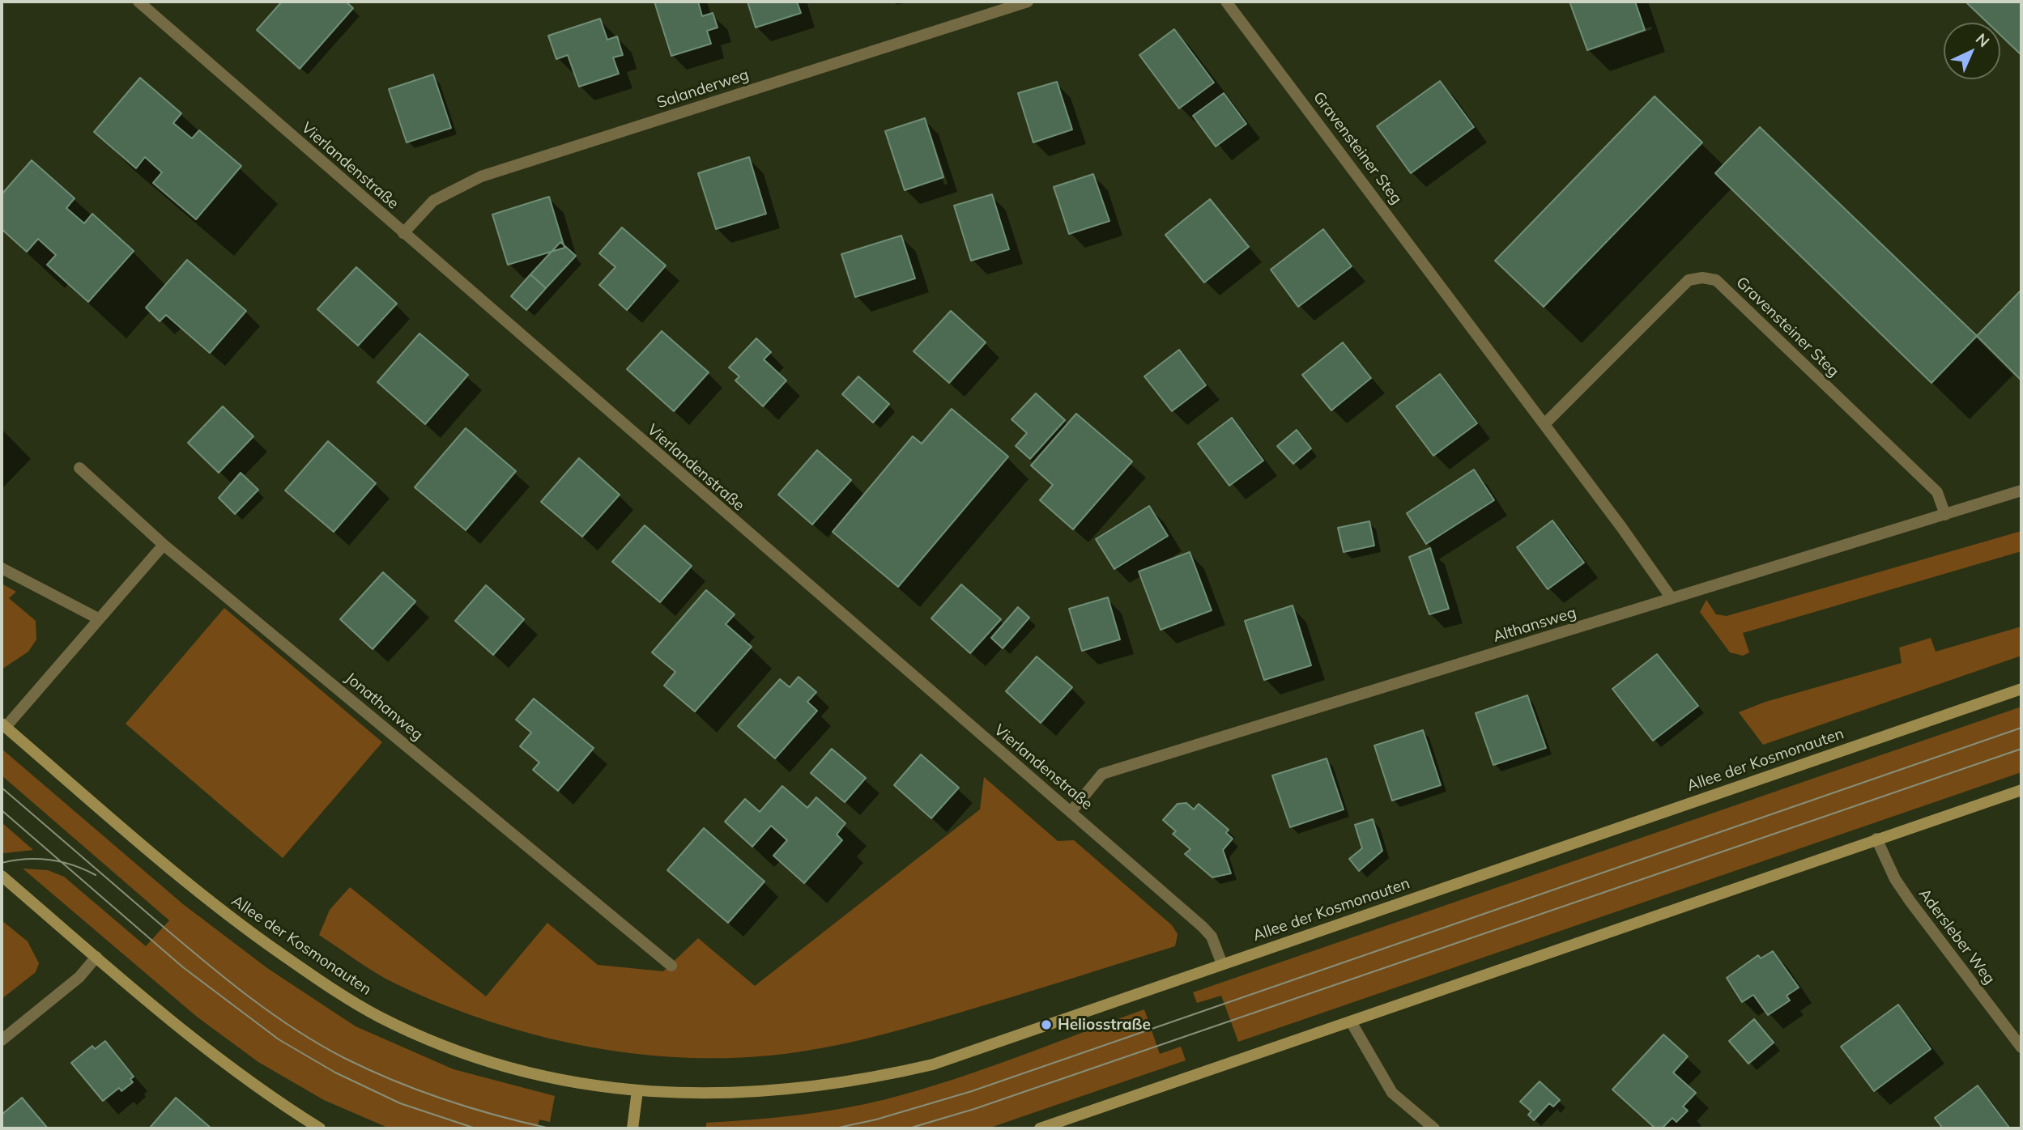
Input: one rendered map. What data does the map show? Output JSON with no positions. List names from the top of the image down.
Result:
{
  "streets": {
    "main road": ["Allee der Kosmonauten"],
    "street": [
      "Salanderweg",
      "Gravensteiner Steg",
      "Vierlandenstraße",
      "Althansweg",
      "Jonathanweg",
      "Adersleber Weg"
    ]
  },
  "crossings": [
    ["Salanderweg", "Vierlandenstraße"],
    ["Gravensteiner Steg", "Althansweg"],
    ["Vierlandenstraße", "Althansweg"],
    ["Vierlandenstraße", "Allee der Kosmonauten"]
  ],
  "places": ["Heliosstraße"],
  "north": "top right"
}
